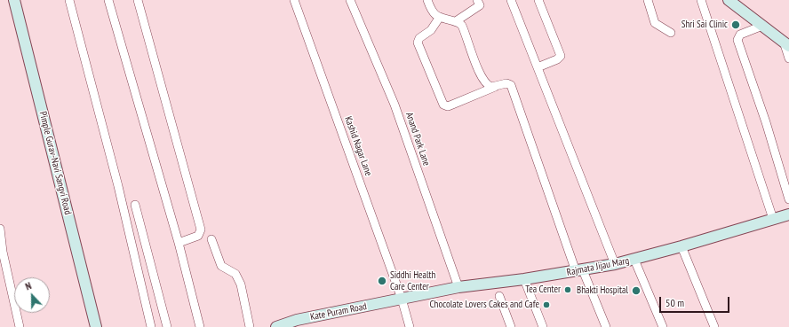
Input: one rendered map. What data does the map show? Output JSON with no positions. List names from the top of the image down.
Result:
{
  "streets": {
    "street": [
      "Anand Park Lane",
      "Kashid Nagar Lane",
      "Pimple Gurav-Navi Sangvi Road",
      "Rajmata Jijau Marg",
      "Kate Puram Road"
    ]
  },
  "crossings": [
    ["Anand Park Lane", "Rajmata Jijau Marg"],
    ["Kashid Nagar Lane", "Rajmata Jijau Marg"],
    ["Kashid Nagar Lane", "Kate Puram Road"],
    ["Rajmata Jijau Marg", "Kate Puram Road"]
  ],
  "places": [
    "Shri Sai Clinic",
    "Siddhi Health Care Center",
    "Tea Center",
    "Bhakti Hospital",
    "Chocolate Lovers Cakes and Cafe"
  ],
  "scale_bar": "50 m",
  "north": "top"
}
